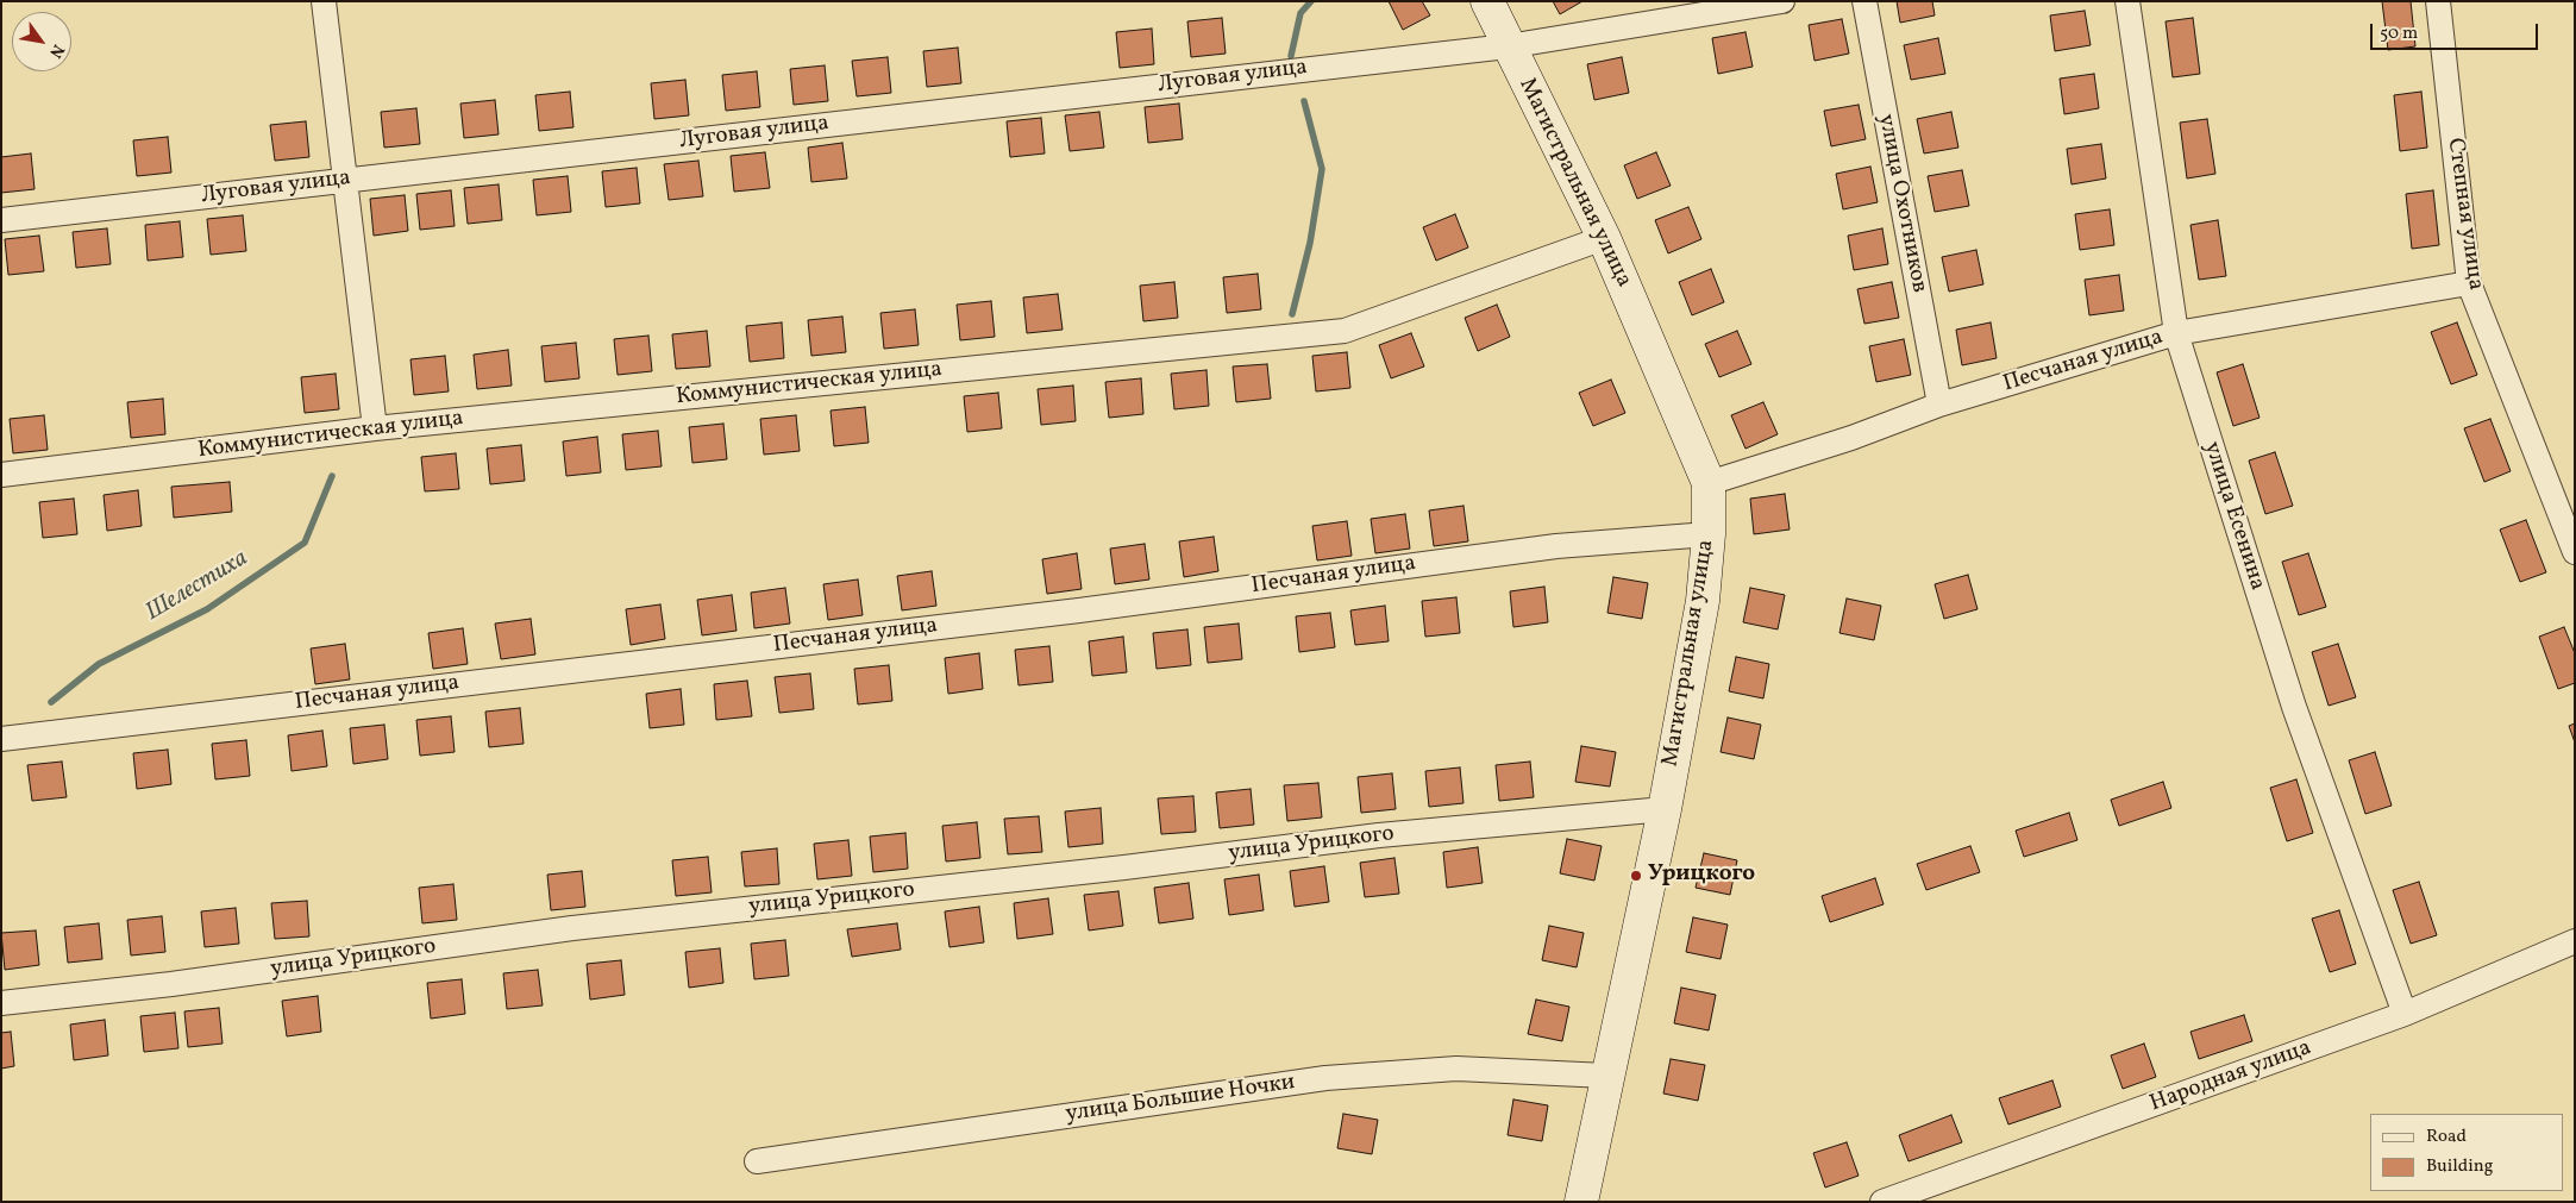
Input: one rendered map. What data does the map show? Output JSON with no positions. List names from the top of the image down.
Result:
{
  "streets": {
    "street": [
      "Луговая улица",
      "Магистральная улица",
      "улица Охотников",
      "Степная улица",
      "Песчаная улица",
      "Коммунистическая улица",
      "улица Есенина",
      "улица Урицкого",
      "Народная улица",
      "улица Большие Ночки"
    ]
  },
  "crossings": [
    ["Луговая улица", "Магистральная улица"],
    ["Магистральная улица", "Песчаная улица"],
    ["Магистральная улица", "Коммунистическая улица"],
    ["Магистральная улица", "улица Урицкого"],
    ["Магистральная улица", "улица Большие Ночки"],
    ["улица Охотников", "Песчаная улица"],
    ["Степная улица", "Песчаная улица"],
    ["Песчаная улица", "улица Есенина"],
    ["улица Есенина", "Народная улица"]
  ],
  "water": ["Шелестиха"],
  "places": ["Урицкого"],
  "legend": ["Road", "Building"],
  "scale_bar": "50 m",
  "north": "bottom right"
}
